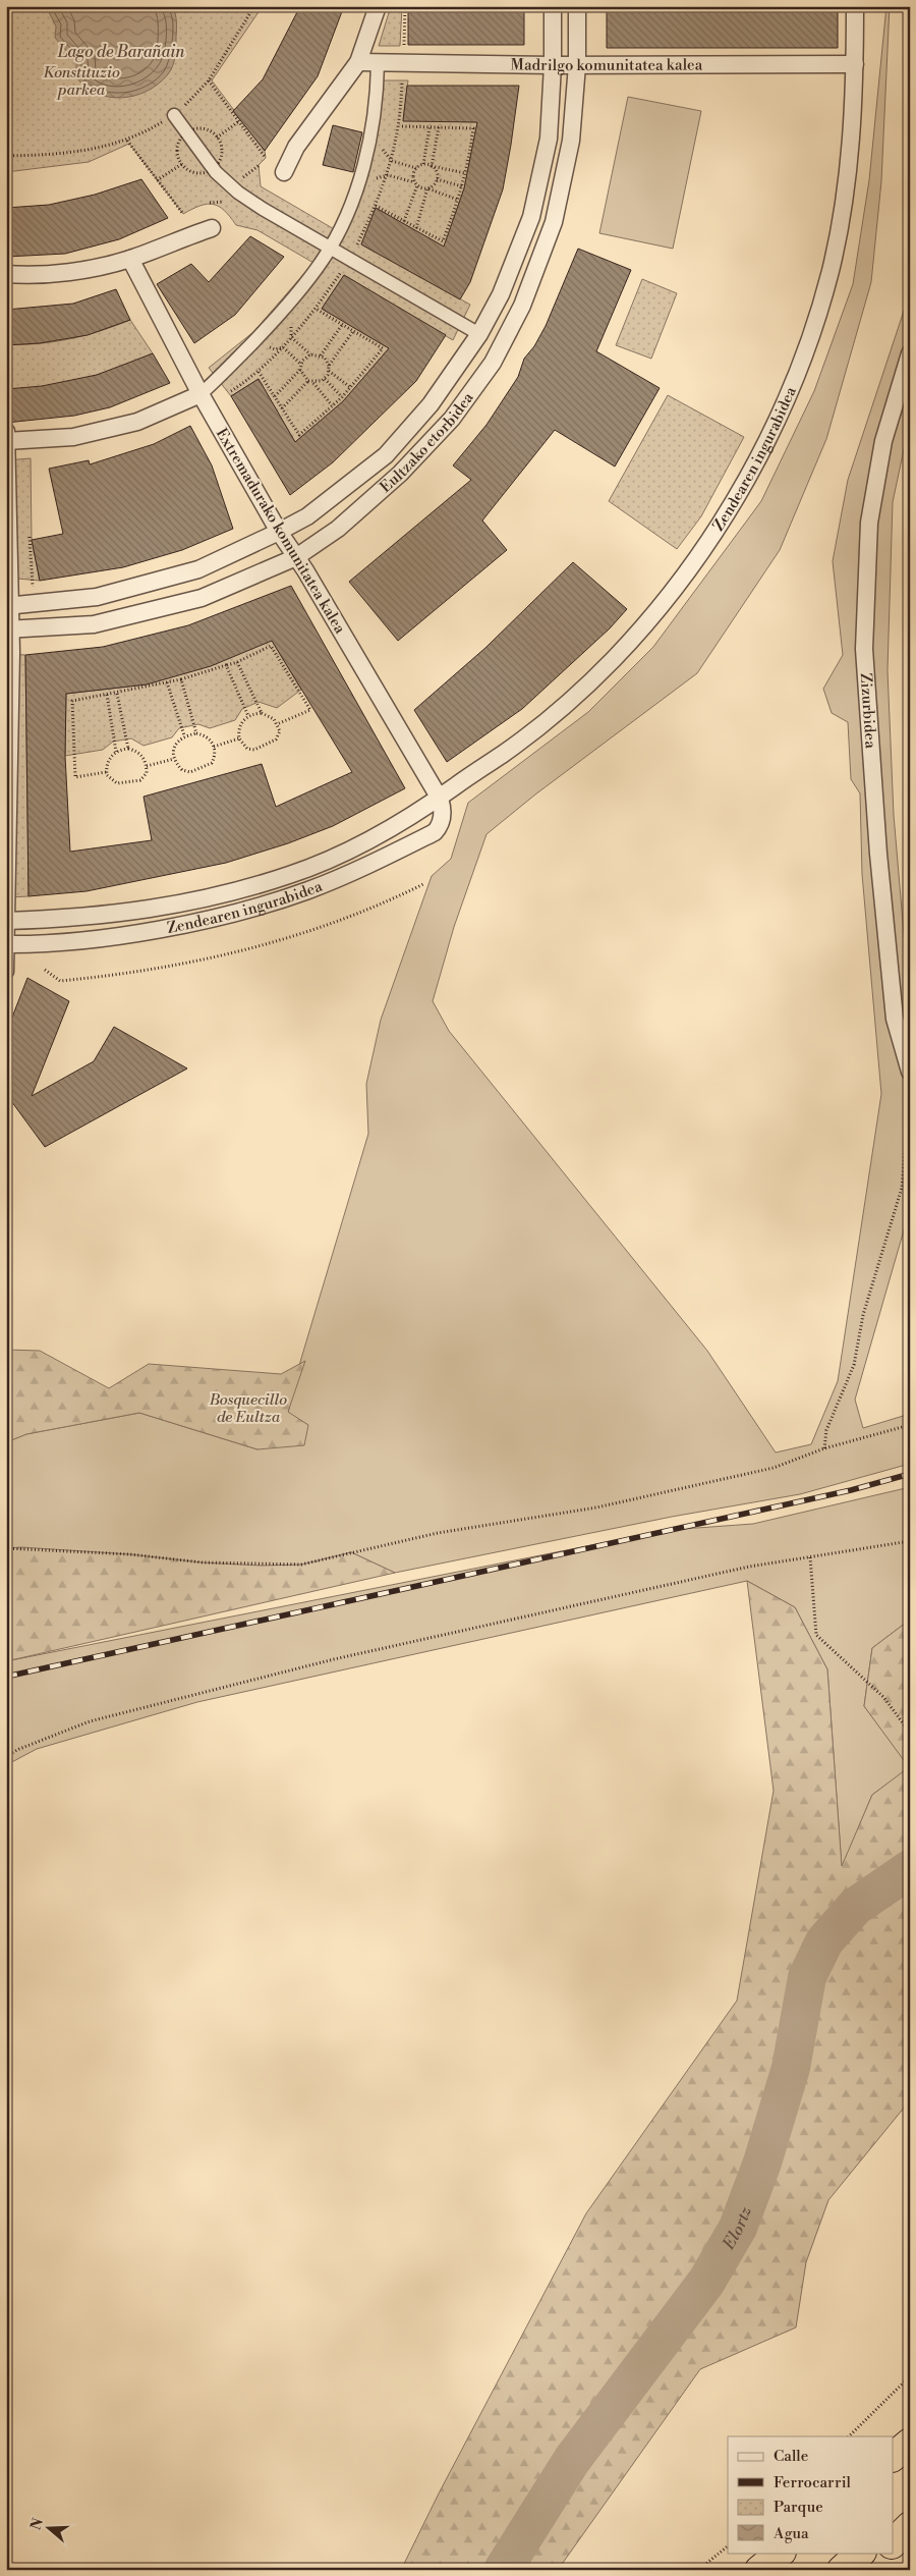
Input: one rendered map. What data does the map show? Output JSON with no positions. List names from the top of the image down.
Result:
{
  "streets": {
    "street": [
      "Madrilgo komunitatea kalea",
      "Eultzako etorbidea",
      "Zendearen ingurabidea",
      "Extremadurako komunitatea kalea",
      "Zizurbidea"
    ]
  },
  "crossings": [
    ["Madrilgo komunitatea kalea", "Eultzako etorbidea"],
    ["Madrilgo komunitatea kalea", "Zendearen ingurabidea"],
    ["Eultzako etorbidea", "Extremadurako komunitatea kalea"],
    ["Zendearen ingurabidea", "Extremadurako komunitatea kalea"]
  ],
  "water": ["Lago de Barañain", "Elortz"],
  "parks": ["Konstituzio parkea", "Bosquecillo de Eultza"],
  "legend": [
    "Calle",
    "Ferrocarril",
    "Parque",
    "Agua"
  ],
  "north": "left"
}
